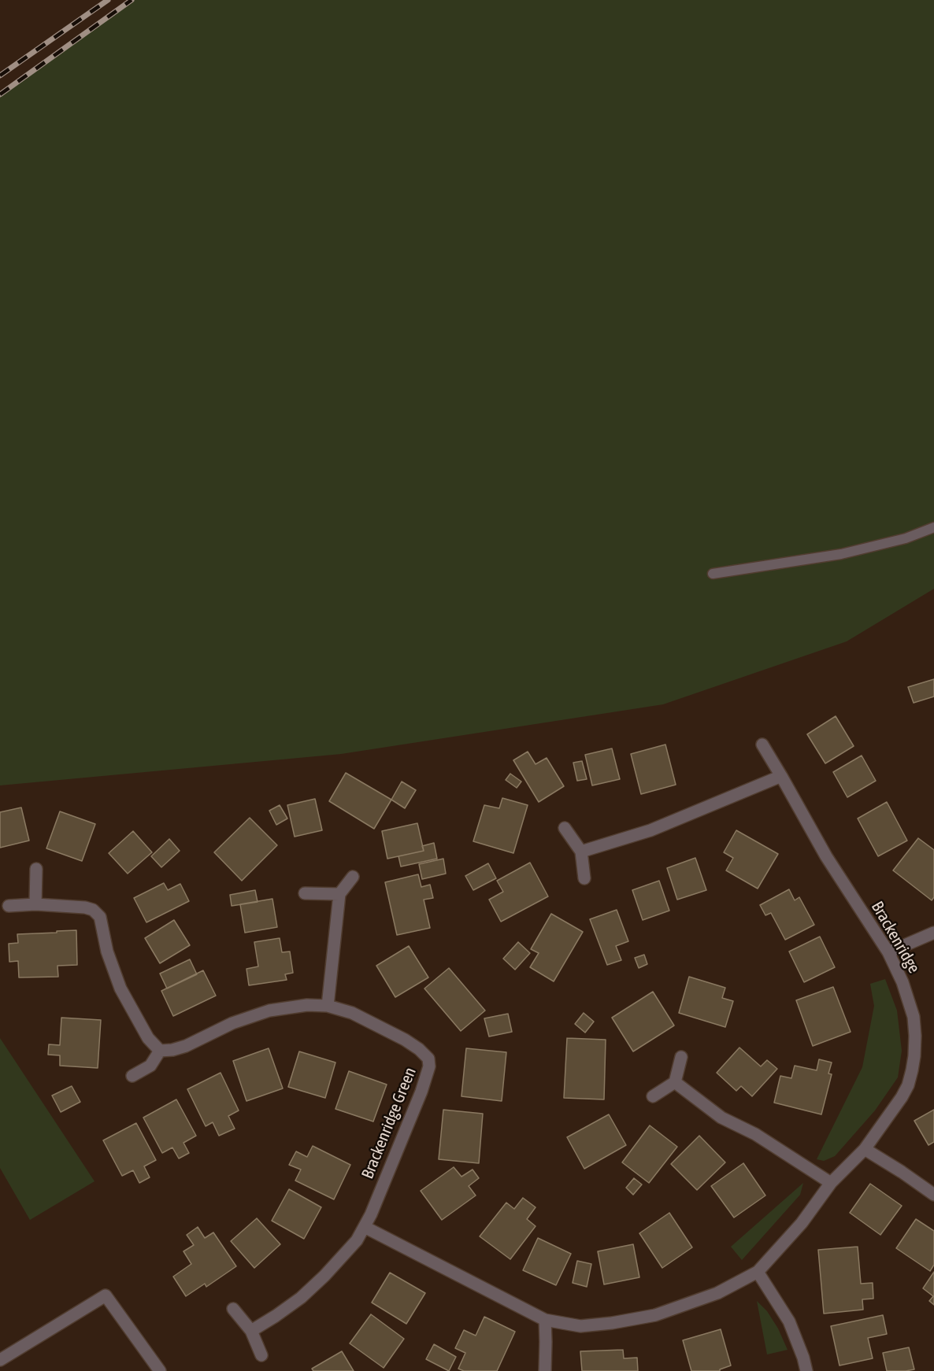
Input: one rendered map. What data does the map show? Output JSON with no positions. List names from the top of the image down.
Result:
{
  "streets": {
    "street": ["Brackenridge", "Brackenridge Green"]
  }
}
